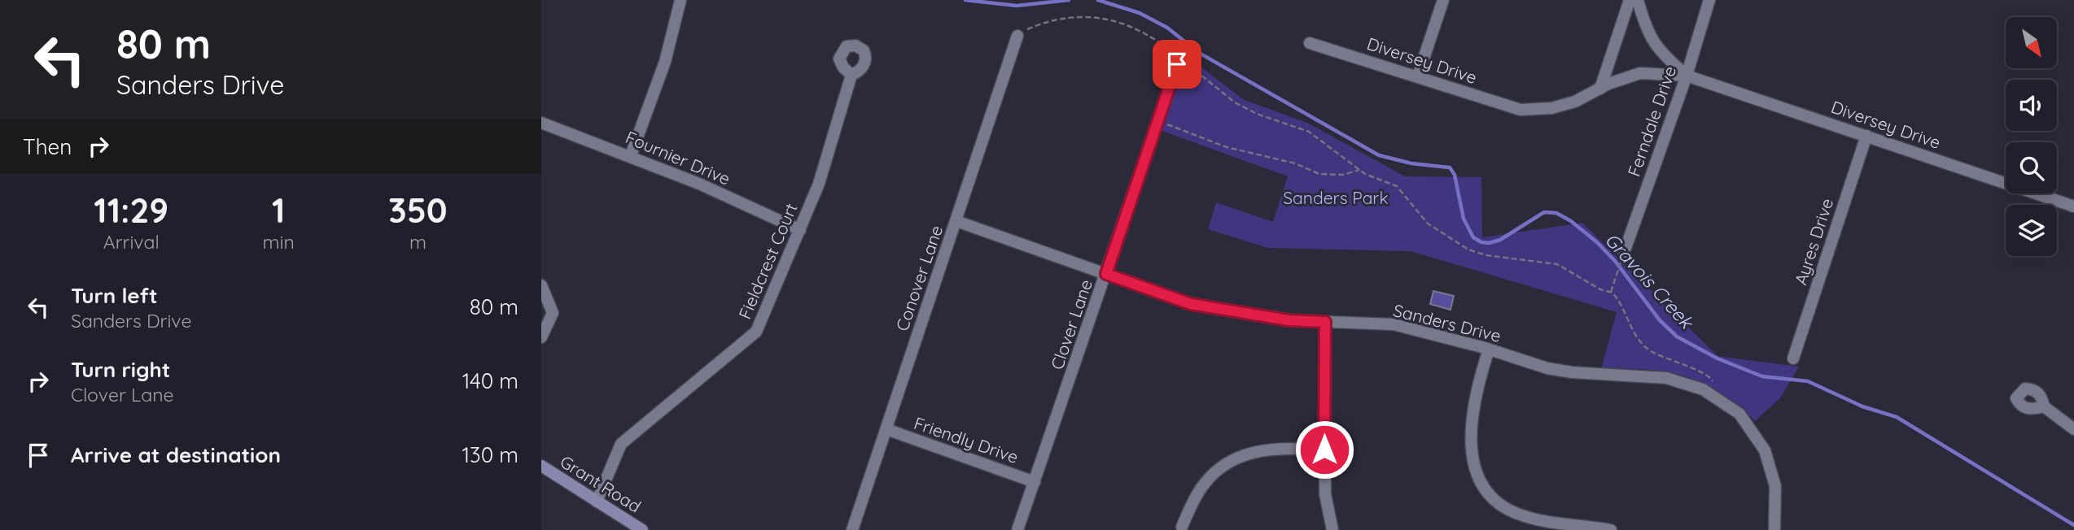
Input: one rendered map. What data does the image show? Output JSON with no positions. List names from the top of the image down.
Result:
{
  "streets": {
    "street": [
      "Diversey Drive",
      "Ferndale Drive",
      "Fournier Drive",
      "Ayres Drive",
      "Fieldcrest Court",
      "Conover Lane",
      "Sanders Drive",
      "Clover Lane",
      "Friendly Drive",
      "Grant Road"
    ]
  },
  "crossings": [
    ["Diversey Drive", "Ferndale Drive"],
    ["Diversey Drive", "Ayres Drive"],
    ["Fournier Drive", "Fieldcrest Court"],
    ["Fieldcrest Court", "Grant Road"],
    ["Conover Lane", "Sanders Drive"],
    ["Conover Lane", "Friendly Drive"],
    ["Sanders Drive", "Clover Lane"],
    ["Clover Lane", "Friendly Drive"]
  ],
  "water": ["Gravois Creek"],
  "parks": ["Sanders Park"],
  "north": "bottom right",
  "page": {
    "turn": ["80 m", "Sanders Drive"],
    "then": "Then",
    "eta": [
      "11:29",
      "Arrival",
      "1",
      "min",
      "350",
      "m"
    ],
    "list": [
      {
        "name": "Turn left",
        "note": "Sanders Drive",
        "value": "80 m"
      },
      {
        "name": "Turn right",
        "note": "Clover Lane",
        "value": "140 m"
      },
      {
        "name": "Arrive at destination",
        "value": "130 m"
      }
    ]
  }
}
